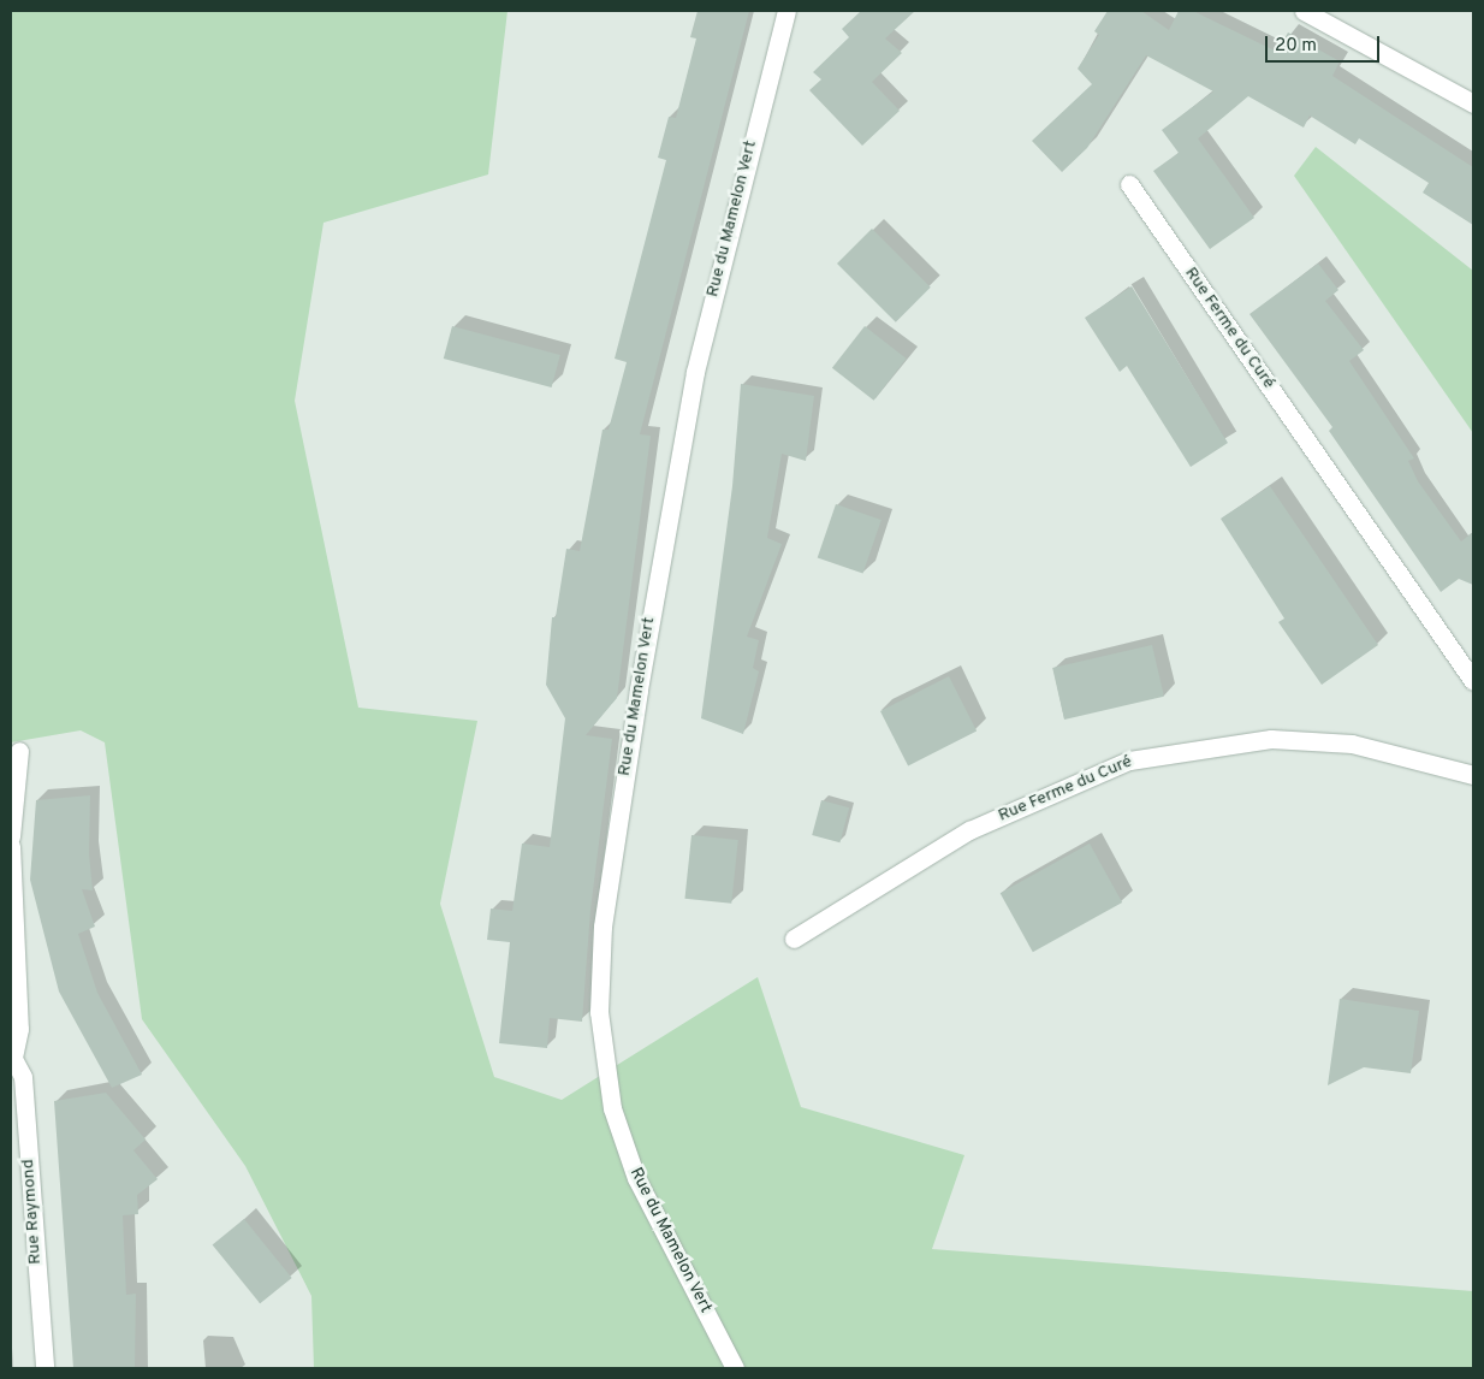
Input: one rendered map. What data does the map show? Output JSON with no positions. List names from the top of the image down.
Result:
{
  "streets": {
    "street": ["Rue du Mamelon Vert", "Rue Ferme du Curé", "Rue Raymond"]
  },
  "scale_bar": "20 m"
}
